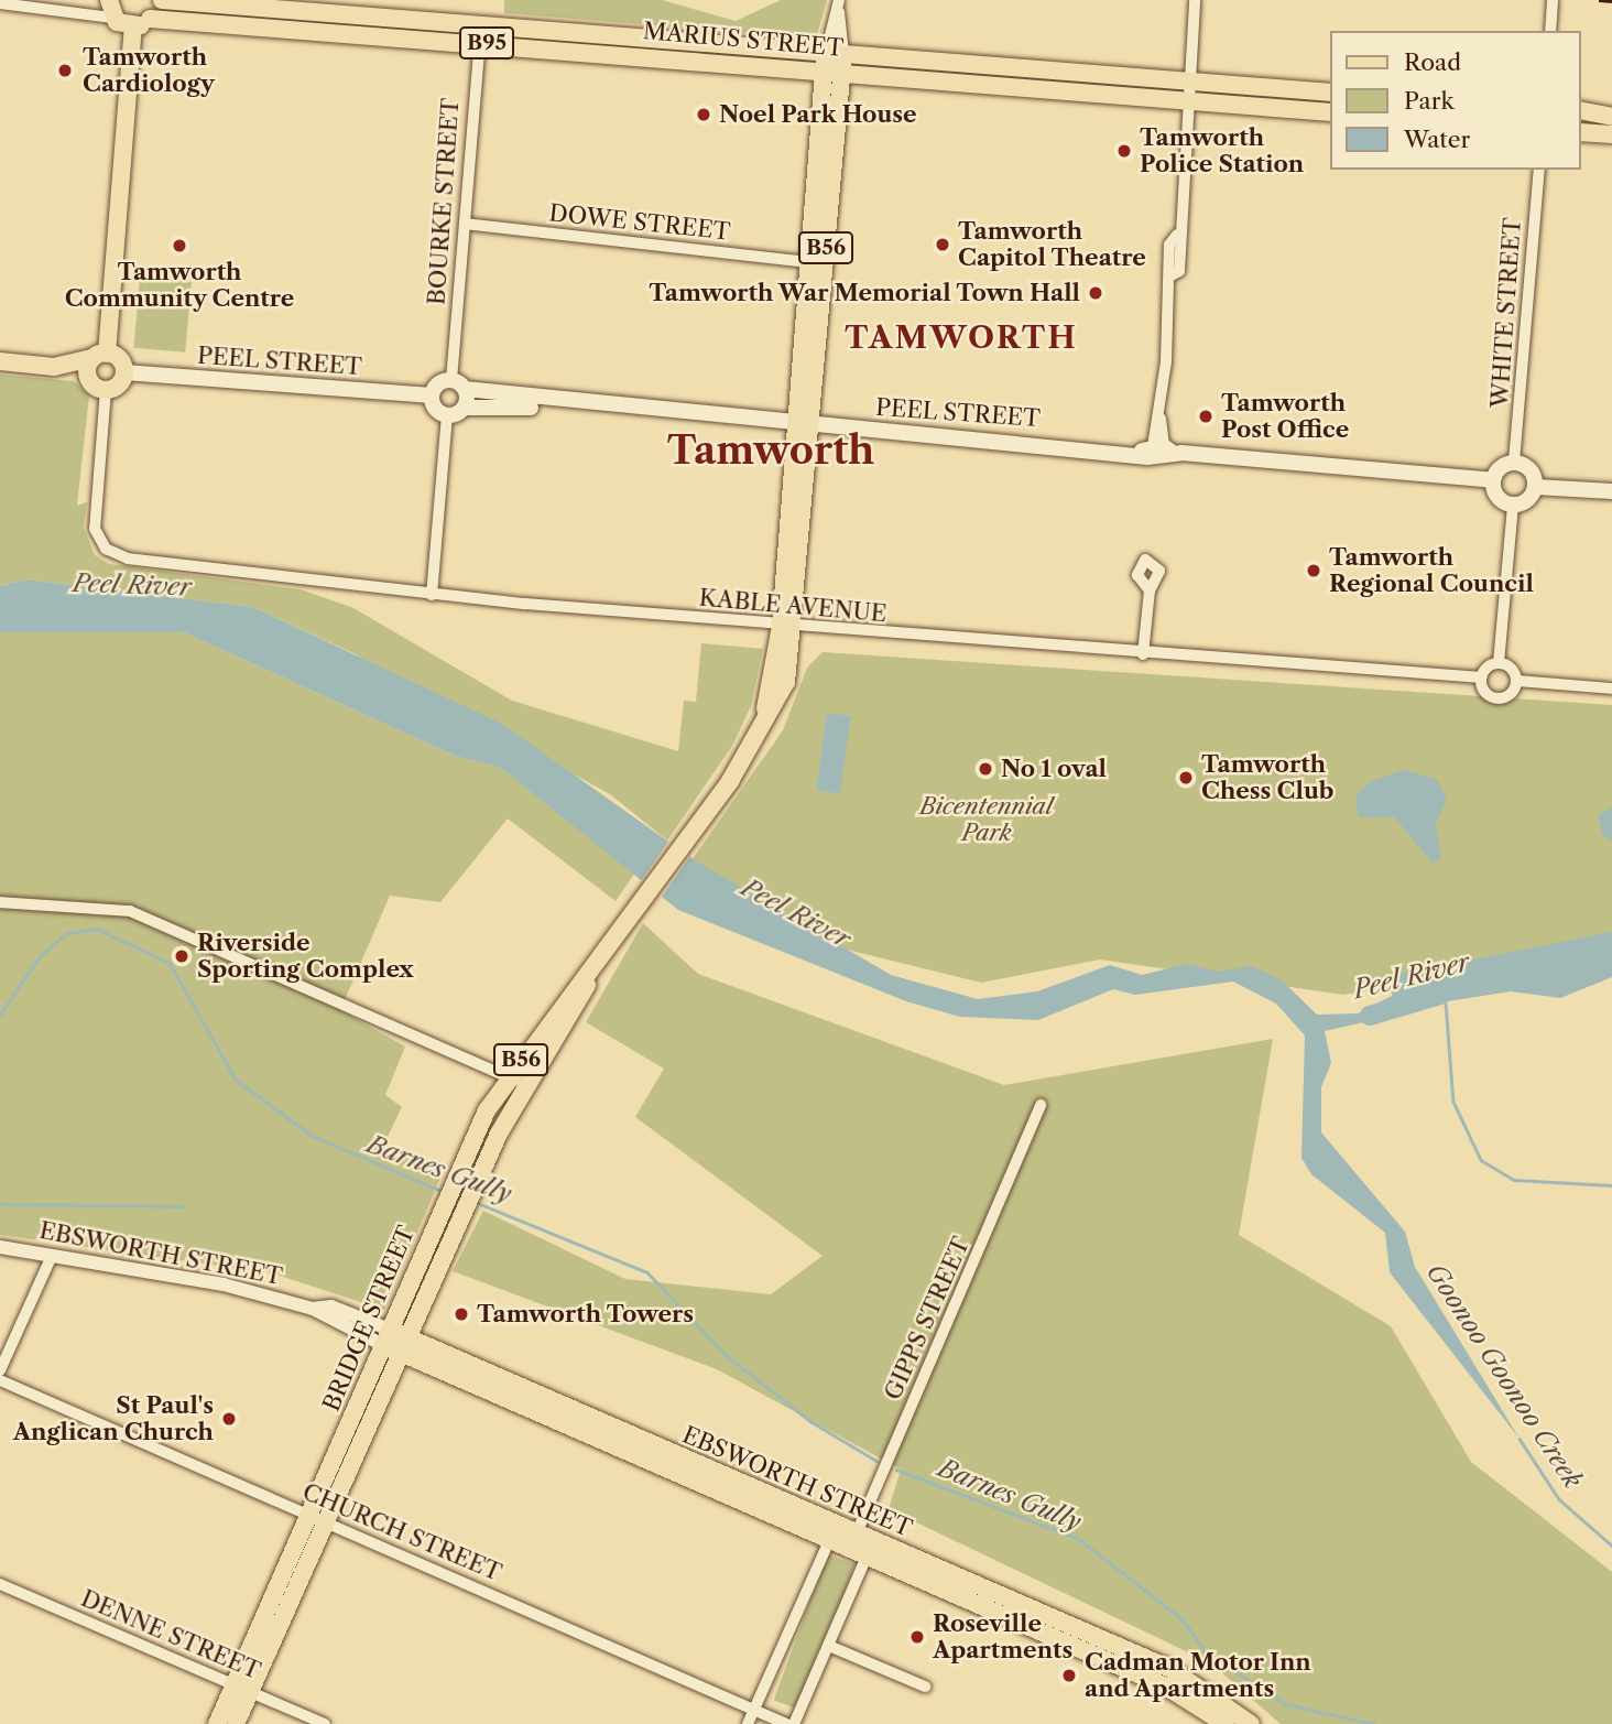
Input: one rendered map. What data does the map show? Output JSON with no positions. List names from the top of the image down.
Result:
{
  "streets": {
    "main road": [
      "MARIUS STREET",
      "B95",
      "B56",
      "PEEL STREET",
      "EBSWORTH STREET",
      "BRIDGE STREET"
    ],
    "street": [
      "BOURKE STREET",
      "DOWE STREET",
      "WHITE STREET",
      "KABLE AVENUE",
      "GIPPS STREET",
      "CHURCH STREET",
      "DENNE STREET"
    ]
  },
  "crossings": [
    ["MARIUS STREET", "BOURKE STREET"],
    ["MARIUS STREET", "B56"],
    ["BOURKE STREET", "DOWE STREET"],
    ["BOURKE STREET", "PEEL STREET"],
    ["DOWE STREET", "B56"],
    ["B56", "PEEL STREET"],
    ["B56", "KABLE AVENUE"],
    ["B56", "BRIDGE STREET"],
    ["WHITE STREET", "PEEL STREET"],
    ["KABLE AVENUE", "BRIDGE STREET"],
    ["EBSWORTH STREET", "BRIDGE STREET"],
    ["EBSWORTH STREET", "GIPPS STREET"],
    ["BRIDGE STREET", "CHURCH STREET"],
    ["BRIDGE STREET", "DENNE STREET"]
  ],
  "districts": ["TAMWORTH", "Tamworth"],
  "water": ["Peel River", "Barnes Gully", "Goonoo Goonoo Creek"],
  "parks": ["Bicentennial Park"],
  "places": [
    "Tamworth Cardiology",
    "Noel Park House",
    "Tamworth Police Station",
    "Tamworth Capitol Theatre",
    "Tamworth Community Centre",
    "Tamworth War Memorial Town Hall",
    "Tamworth Post Office",
    "Tamworth Regional Council",
    "No 1 oval",
    "Tamworth Chess Club",
    "Riverside Sporting Complex",
    "Tamworth Towers",
    "St Paul's Anglican Church",
    "Roseville Apartments",
    "Cadman Motor Inn and Apartments"
  ],
  "legend": ["Road", "Park", "Water"]
}
